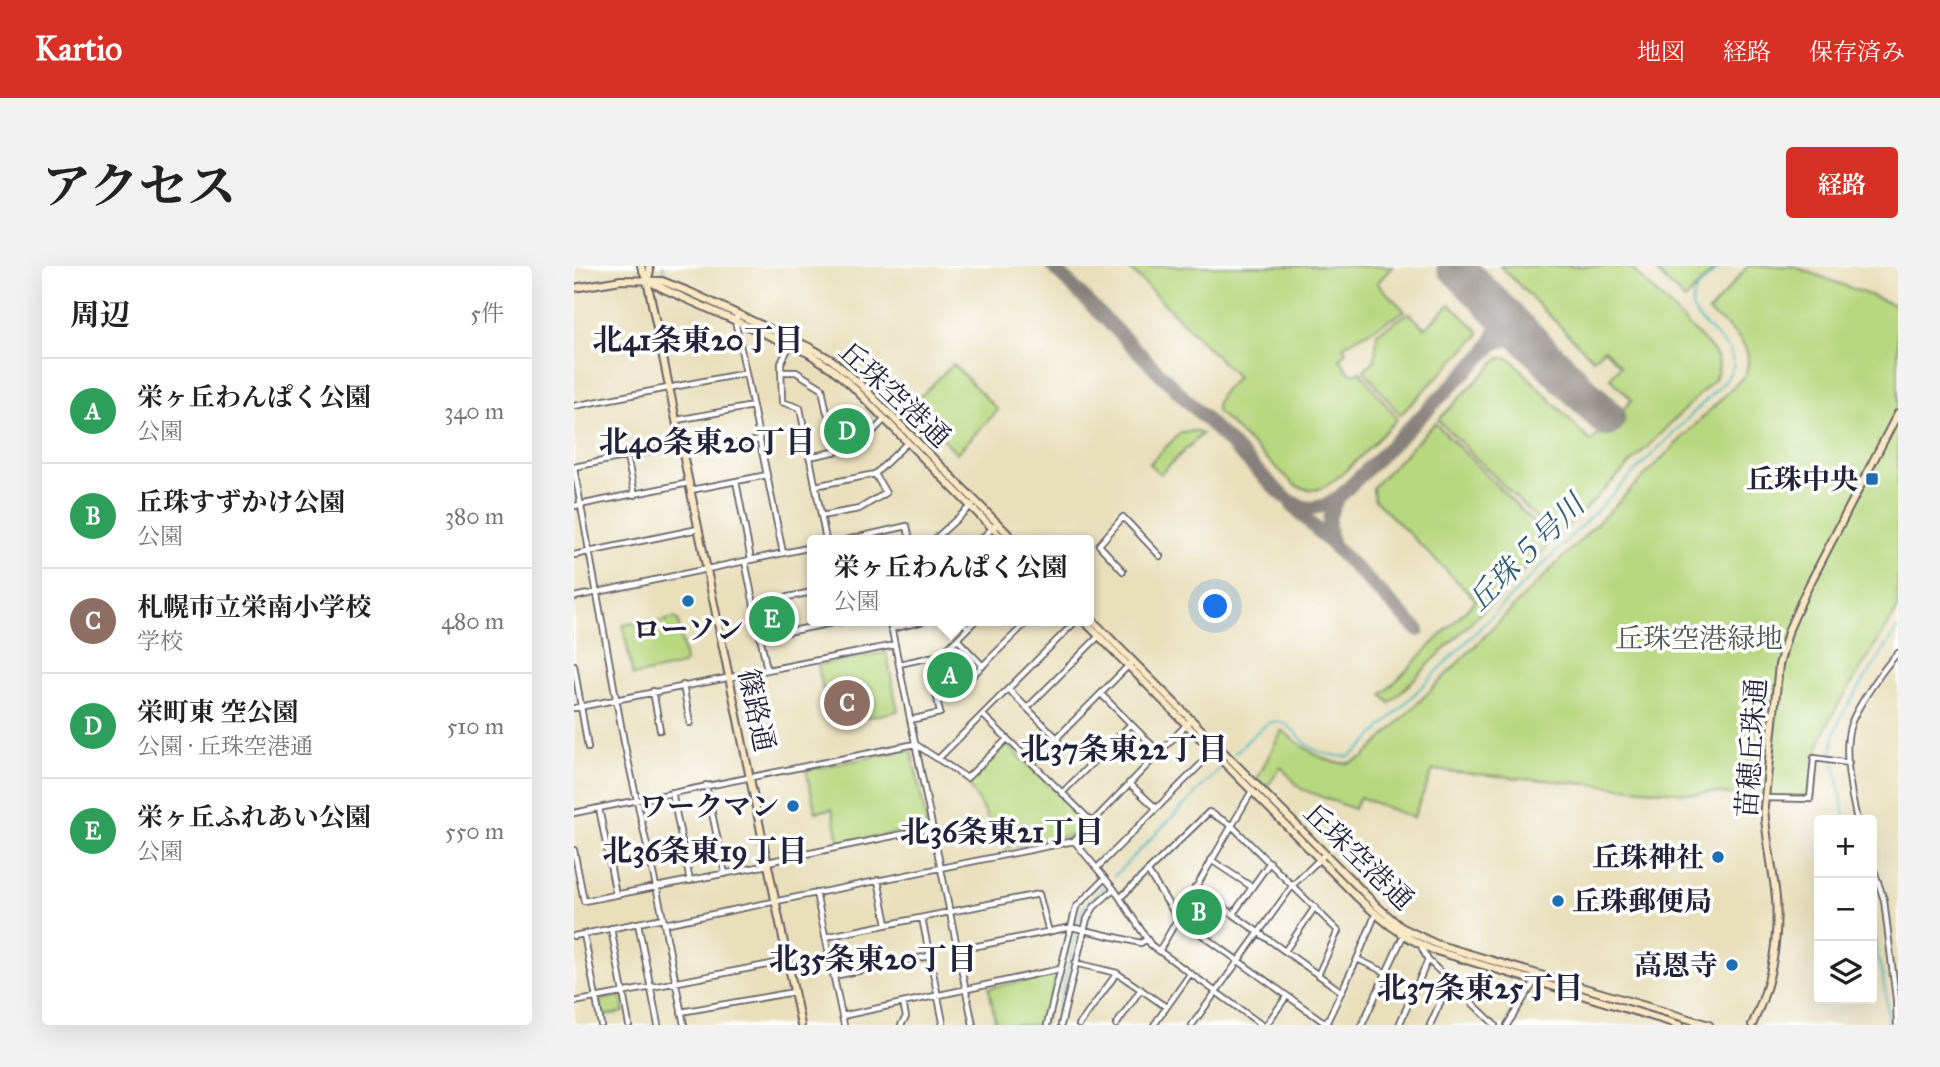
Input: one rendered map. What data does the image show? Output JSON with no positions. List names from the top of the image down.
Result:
{
  "streets": {
    "main road": ["丘珠空港通", "篠路通", "苗穂丘珠通"]
  },
  "crossings": [
    ["丘珠空港通", "篠路通"]
  ],
  "districts": [
    "北41条東20丁目",
    "北40条東20丁目",
    "北37条東22丁目",
    "北36条東21丁目",
    "北36条東19丁目",
    "北35条東20丁目",
    "北37条東25丁目"
  ],
  "water": ["丘珠５号川"],
  "parks": ["丘珠空港緑地"],
  "places": {
    "transit": ["丘珠中央"],
    "other": [
      "ローソン",
      "ワークマン",
      "丘珠神社",
      "丘珠郵便局",
      "高恩寺"
    ]
  },
  "page": {
    "header": "Kartio",
    "nav": ["地図", "経路", "保存済み"],
    "title": "アクセス",
    "buttons": "経路",
    "heading": ["周辺", "5件"],
    "list": [
      {
        "mark": "A",
        "name": "栄ヶ丘わんぱく公園",
        "note": "公園",
        "value": "340 m"
      },
      {
        "mark": "B",
        "name": "丘珠すずかけ公園",
        "note": "公園",
        "value": "380 m"
      },
      {
        "mark": "C",
        "name": "札幌市立栄南小学校",
        "note": "学校",
        "value": "480 m"
      },
      {
        "mark": "D",
        "name": "栄町東 空公園",
        "note": "公園 · 丘珠空港通",
        "value": "510 m"
      },
      {
        "mark": "E",
        "name": "栄ヶ丘ふれあい公園",
        "note": "公園",
        "value": "550 m"
      }
    ],
    "pins": [
      "D",
      "E",
      "A",
      "C",
      "B"
    ],
    "popup": ["栄ヶ丘わんぱく公園", "公園"],
    "map_buttons": ["+", "−"]
  }
}
